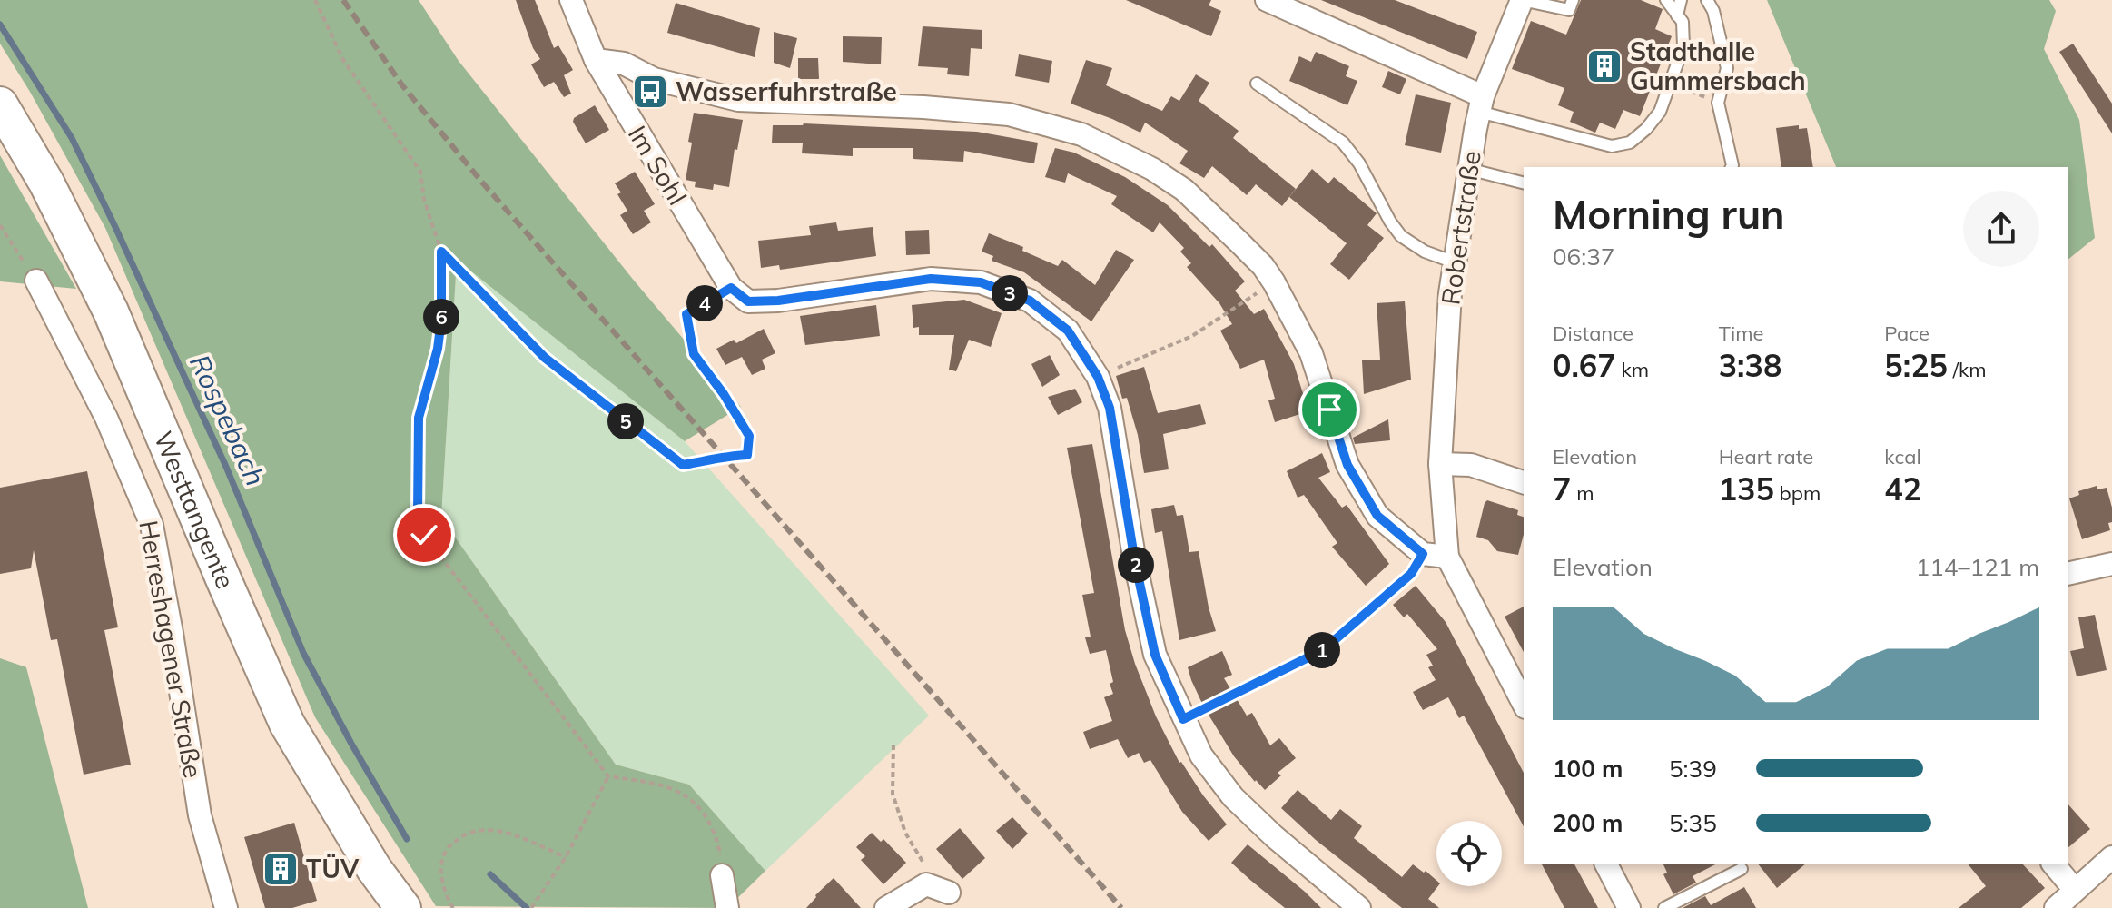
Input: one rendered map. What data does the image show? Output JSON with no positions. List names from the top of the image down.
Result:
{
  "streets": {
    "main road": ["Westtangente"],
    "street": ["Im Sohl", "Robertstraße", "Herreshagener Straße"]
  },
  "water": ["Rospebach"],
  "places": {
    "building": ["Stadthalle Gummersbach", "TÜV"],
    "bus stop": ["Wasserfuhrstraße"]
  },
  "page": {
    "heading": ["Morning run", "06:37"],
    "pins": [
      "3",
      "4",
      "6",
      "5",
      "2",
      "1"
    ],
    "stats": [
      ["Distance", "0.67 km"],
      ["Time", "3:38"],
      ["Pace", "5:25 /km"],
      ["Elevation", "7 m"],
      ["Heart rate", "135 bpm"],
      ["kcal", "42"]
    ],
    "chart": ["Elevation", "114–121 m"],
    "list": [
      {
        "name": "100 m",
        "note": "5:39"
      },
      {
        "name": "200 m",
        "note": "5:35"
      }
    ]
  }
}
